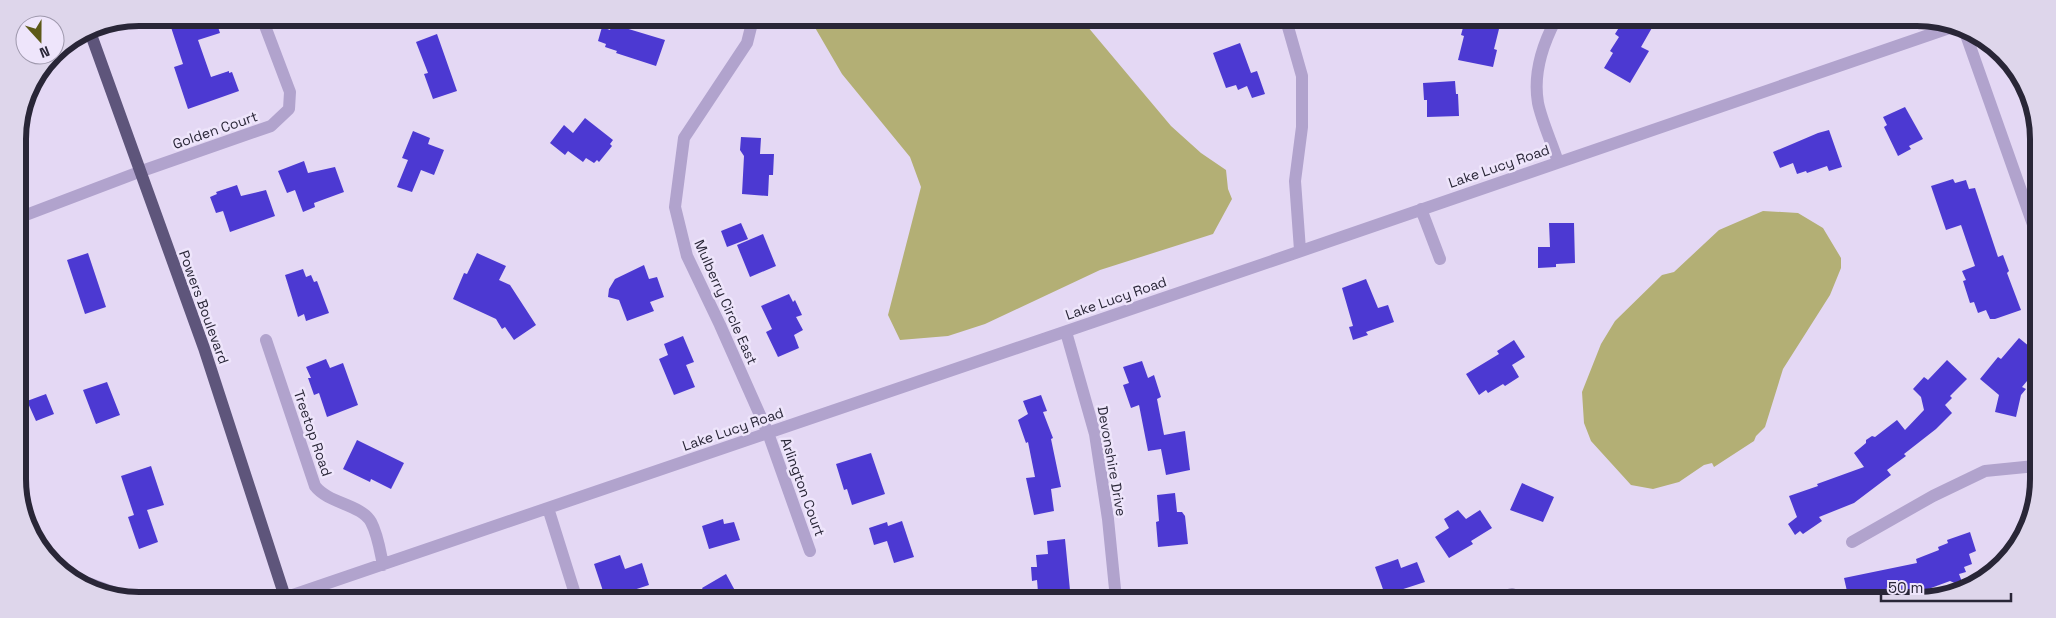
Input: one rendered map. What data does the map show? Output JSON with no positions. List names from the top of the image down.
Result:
{
  "streets": {
    "main road": ["Powers Boulevard"],
    "street": [
      "Golden Court",
      "Lake Lucy Road",
      "Mulberry Circle East",
      "Treetop Road",
      "Devonshire Drive",
      "Arlington Court"
    ]
  },
  "crossings": [
    ["Golden Court", "Powers Boulevard"],
    ["Lake Lucy Road", "Mulberry Circle East"],
    ["Lake Lucy Road", "Treetop Road"],
    ["Lake Lucy Road", "Devonshire Drive"],
    ["Lake Lucy Road", "Arlington Court"],
    ["Mulberry Circle East", "Arlington Court"]
  ],
  "scale_bar": "50 m",
  "north": "bottom"
}
